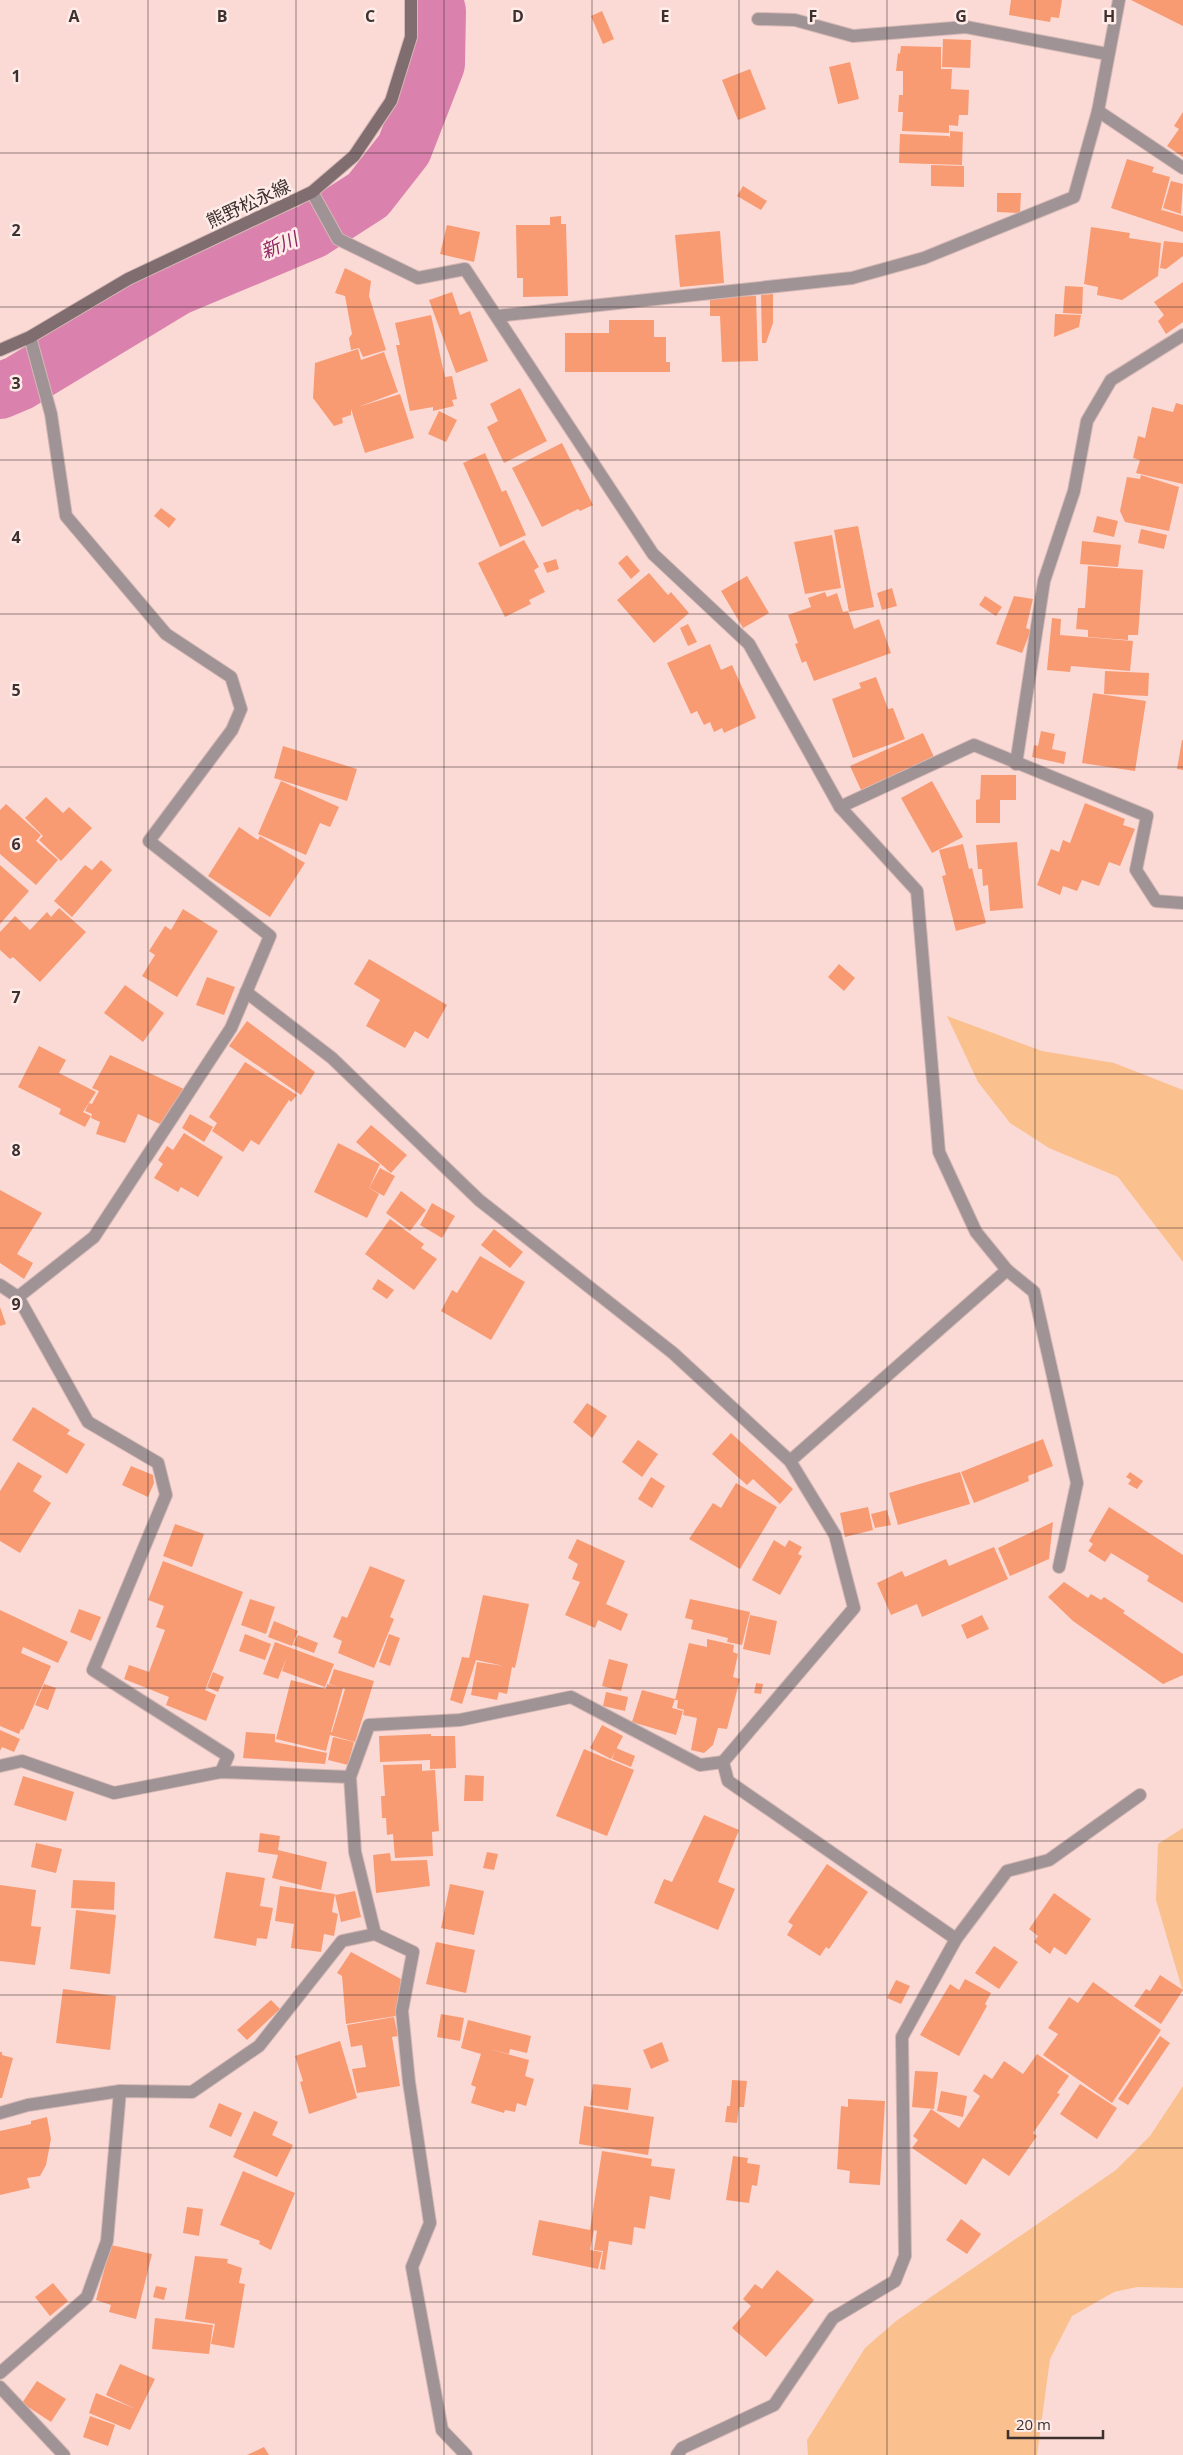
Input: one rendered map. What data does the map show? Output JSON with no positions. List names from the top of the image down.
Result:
{
  "streets": {
    "main road": ["熊野松永線"]
  },
  "water": ["新川"],
  "scale_bar": "20 m",
  "grid": {
    "columns": [
      "A",
      "B",
      "C",
      "D",
      "E",
      "F",
      "G",
      "H"
    ],
    "rows": [
      "1",
      "2",
      "3",
      "4",
      "5",
      "6",
      "7",
      "8",
      "9"
    ]
  }
}
